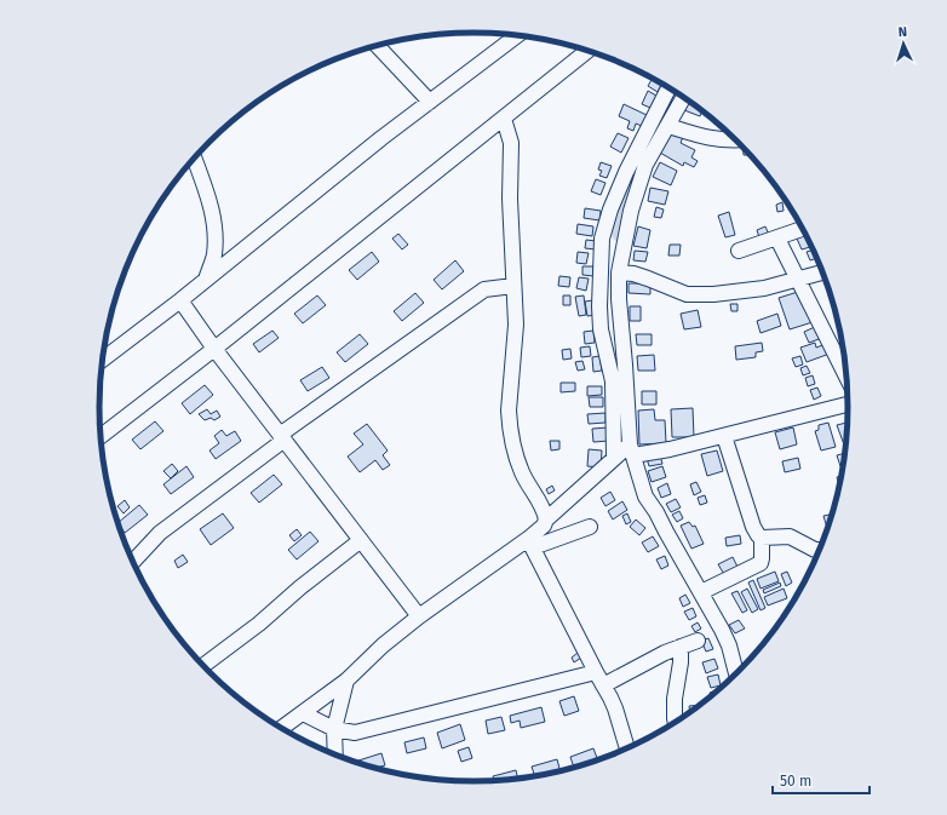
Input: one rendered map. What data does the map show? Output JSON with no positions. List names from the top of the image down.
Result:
{
  "scale_bar": "50 m",
  "north": "top"
}
